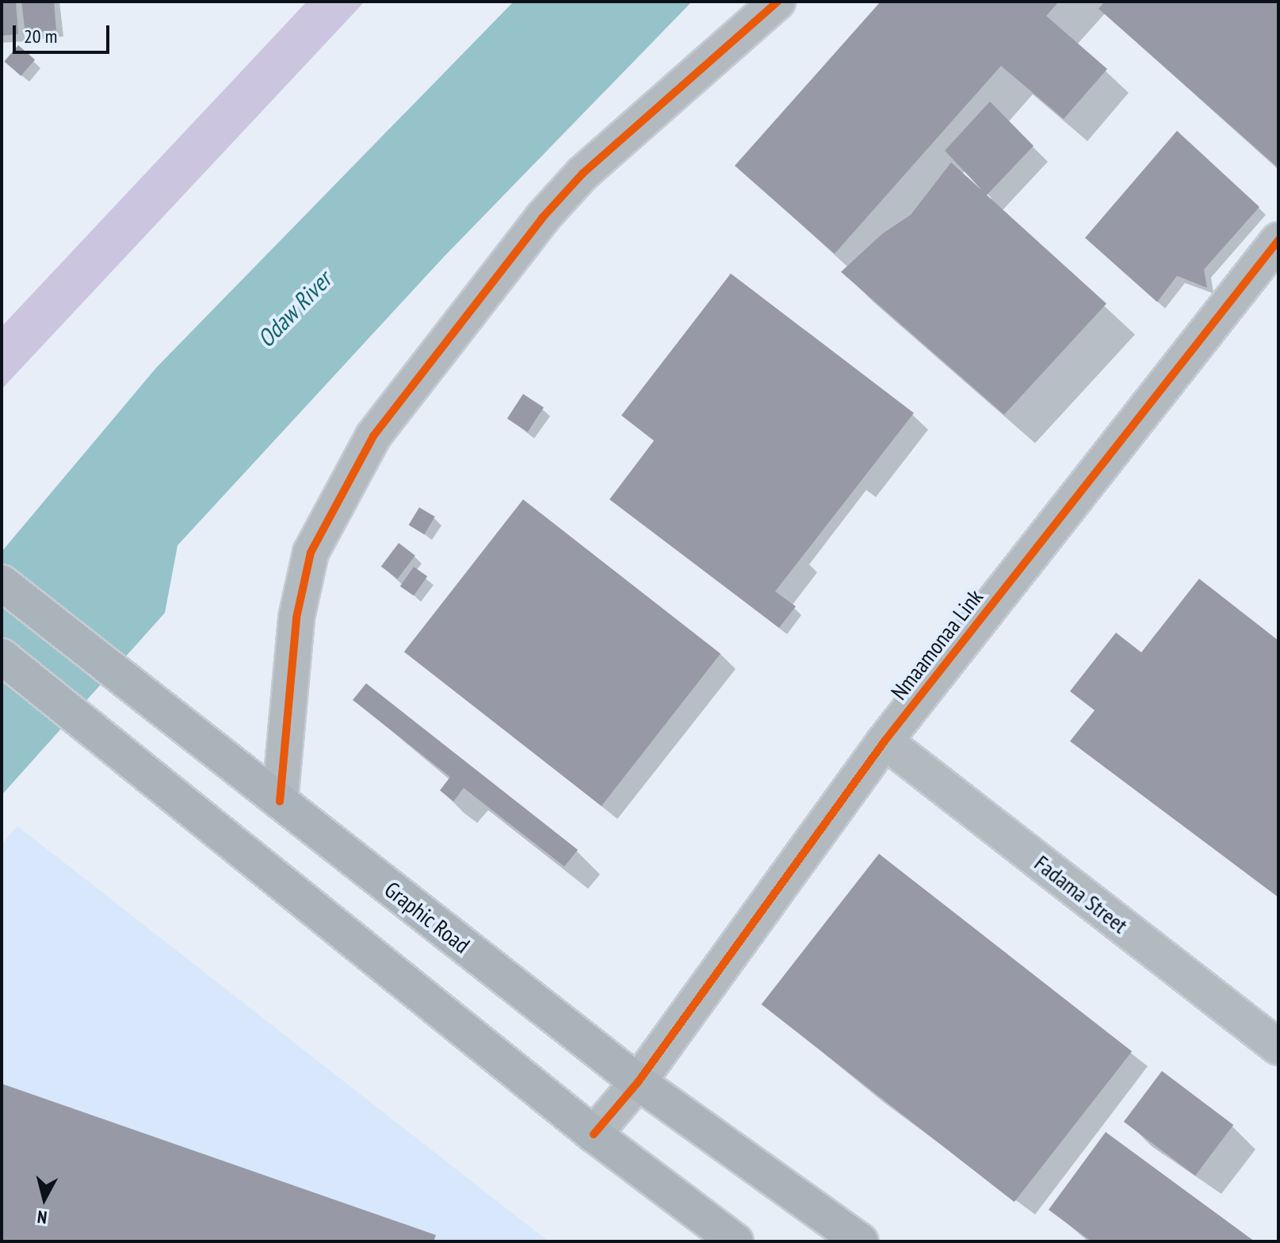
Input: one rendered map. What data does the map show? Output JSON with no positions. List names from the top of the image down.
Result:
{
  "streets": {
    "main road": ["Graphic Road"],
    "street": ["Nmaamonaa Link", "Fadama Street"]
  },
  "crossings": [
    ["Nmaamonaa Link", "Fadama Street"],
    ["Nmaamonaa Link", "Graphic Road"]
  ],
  "water": ["Odaw River"],
  "scale_bar": "20 m",
  "north": "bottom"
}
